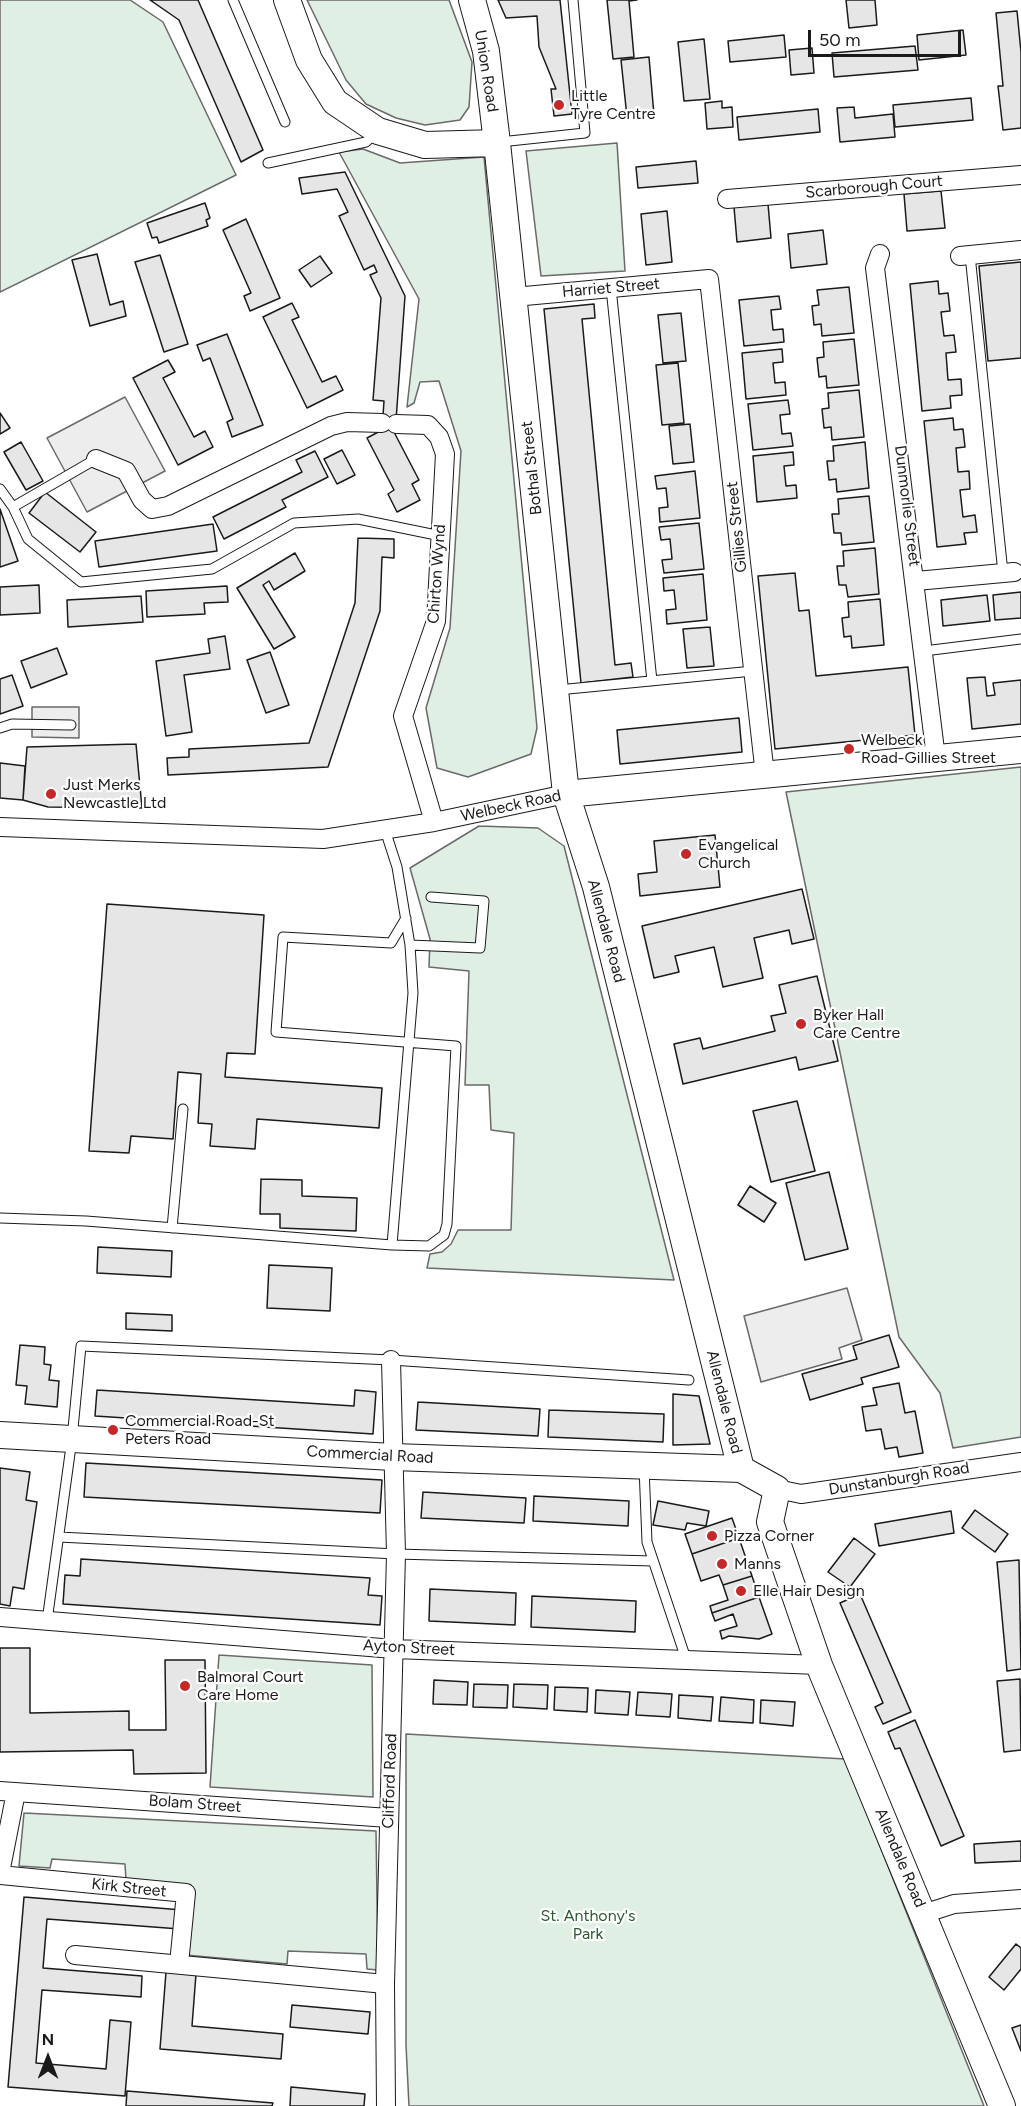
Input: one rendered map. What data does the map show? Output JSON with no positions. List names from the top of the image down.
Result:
{
  "streets": {
    "main road": [
      "Union Road",
      "Bothal Street",
      "Welbeck Road",
      "Allendale Road",
      "Commercial Road"
    ],
    "street": [
      "Scarborough Court",
      "Harriet Street",
      "Dunmorlie Street",
      "Gillies Street",
      "Chirton Wynd",
      "Dunstanburgh Road",
      "Ayton Street",
      "Clifford Road",
      "Bolam Street",
      "Kirk Street"
    ]
  },
  "crossings": [
    ["Union Road", "Bothal Street"],
    ["Harriet Street", "Bothal Street"],
    ["Harriet Street", "Gillies Street"],
    ["Bothal Street", "Welbeck Road"],
    ["Bothal Street", "Allendale Road"],
    ["Dunmorlie Street", "Welbeck Road"],
    ["Gillies Street", "Welbeck Road"],
    ["Chirton Wynd", "Welbeck Road"],
    ["Welbeck Road", "Allendale Road"],
    ["Allendale Road", "Commercial Road"],
    ["Allendale Road", "Dunstanburgh Road"],
    ["Allendale Road", "Ayton Street"],
    ["Commercial Road", "Clifford Road"],
    ["Ayton Street", "Clifford Road"],
    ["Clifford Road", "Bolam Street"],
    ["Bolam Street", "Kirk Street"]
  ],
  "parks": ["St. Anthony's Park"],
  "places": [
    "Little Tyre Centre",
    "Welbeck Road-Gillies Street",
    "Just Merks Newcastle Ltd",
    "Evangelical Church",
    "Byker Hall Care Centre",
    "Commercial Road-St Peters Road",
    "Pizza Corner",
    "Manns",
    "Elle Hair Design",
    "Balmoral Court Care Home"
  ],
  "scale_bar": "50 m",
  "north": "top"
}
